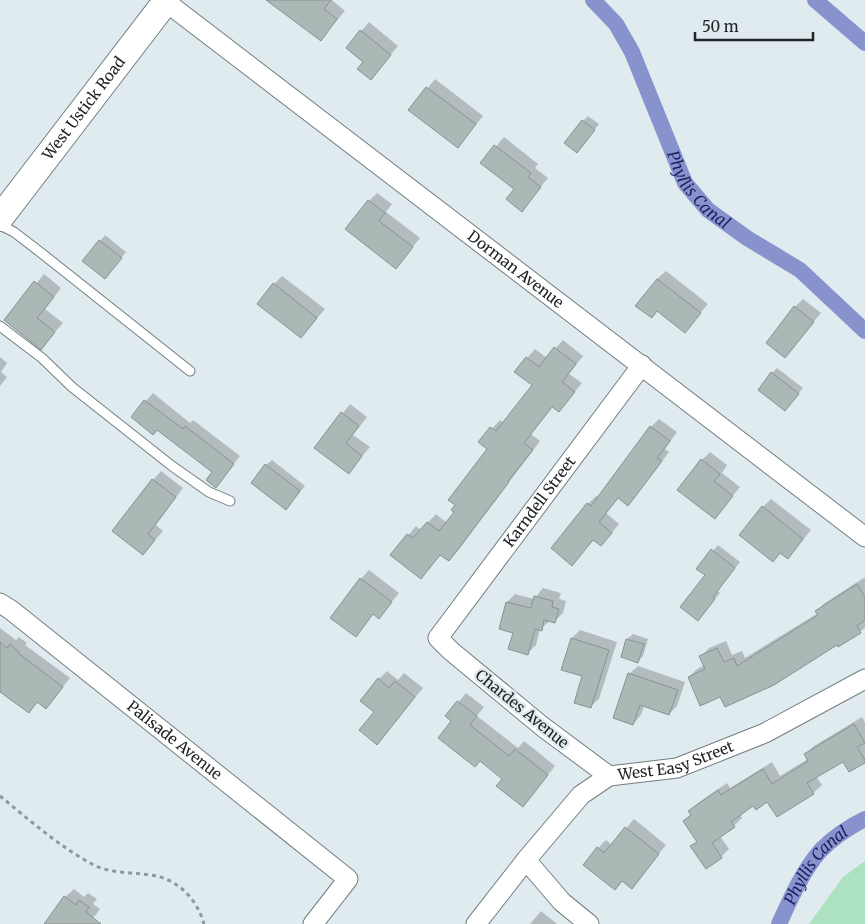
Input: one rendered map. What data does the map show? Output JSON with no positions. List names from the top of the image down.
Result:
{
  "streets": {
    "main road": ["West Ustick Road"],
    "street": [
      "Dorman Avenue",
      "Karndell Street",
      "Chardes Avenue",
      "Palisade Avenue",
      "West Easy Street"
    ]
  },
  "crossings": [
    ["West Ustick Road", "Dorman Avenue"],
    ["Dorman Avenue", "Karndell Street"],
    ["Karndell Street", "Chardes Avenue"],
    ["Chardes Avenue", "West Easy Street"]
  ],
  "water": ["Phyllis Canal"],
  "scale_bar": "50 m"
}
